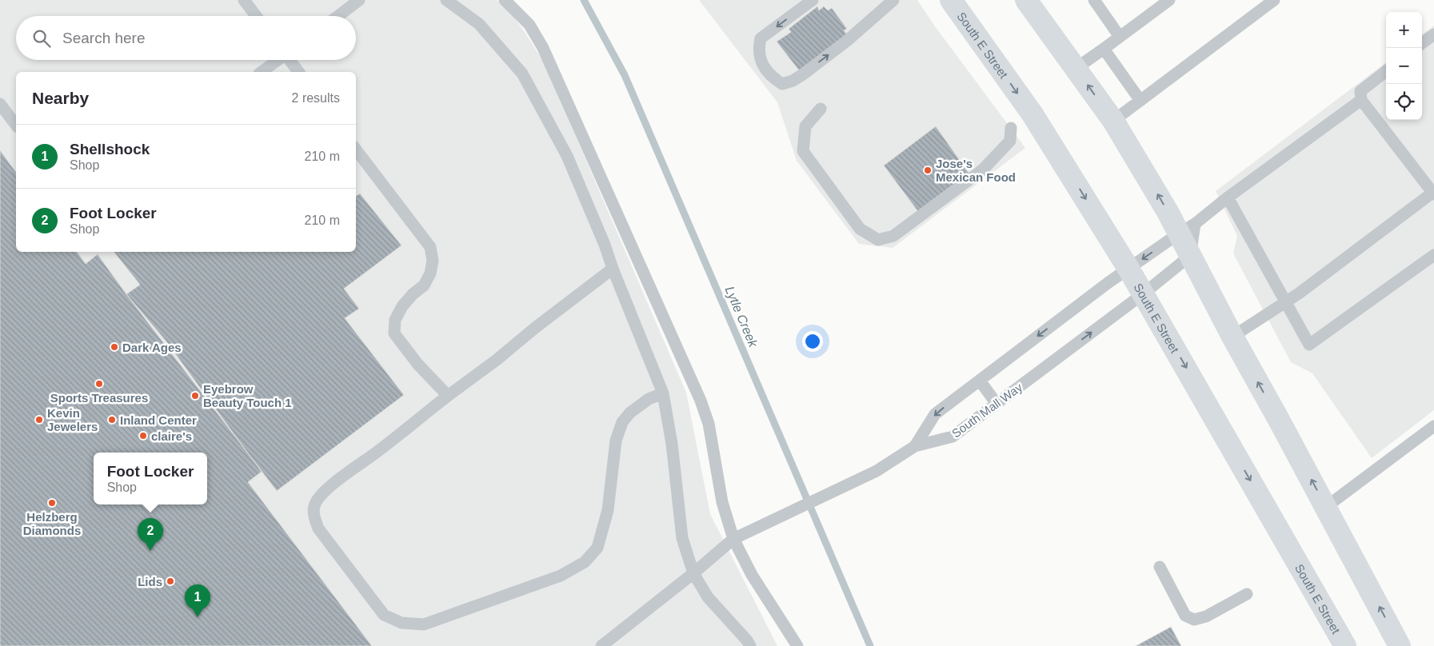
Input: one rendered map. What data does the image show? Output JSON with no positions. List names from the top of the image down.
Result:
{
  "streets": {
    "main road": ["South E Street"],
    "lane": ["South Mall Way"]
  },
  "crossings": [
    ["South E Street", "South Mall Way"]
  ],
  "water": ["Lytle Creek"],
  "places": [
    "Jose's Mexican Food",
    "Dark Ages",
    "Sports Treasures",
    "Eyebrow Beauty Touch 1",
    "Kevin Jewelers",
    "Inland Center",
    "claire's",
    "Helzberg Diamonds",
    "Lids"
  ],
  "page": {
    "map_buttons": ["+", "−"],
    "search": "Search here",
    "heading": ["Nearby", "2 results"],
    "list": [
      {
        "mark": "1",
        "name": "Shellshock",
        "note": "Shop",
        "value": "210 m"
      },
      {
        "mark": "2",
        "name": "Foot Locker",
        "note": "Shop",
        "value": "210 m"
      }
    ],
    "popup": ["Foot Locker", "Shop"],
    "pins": ["2", "1"]
  }
}
